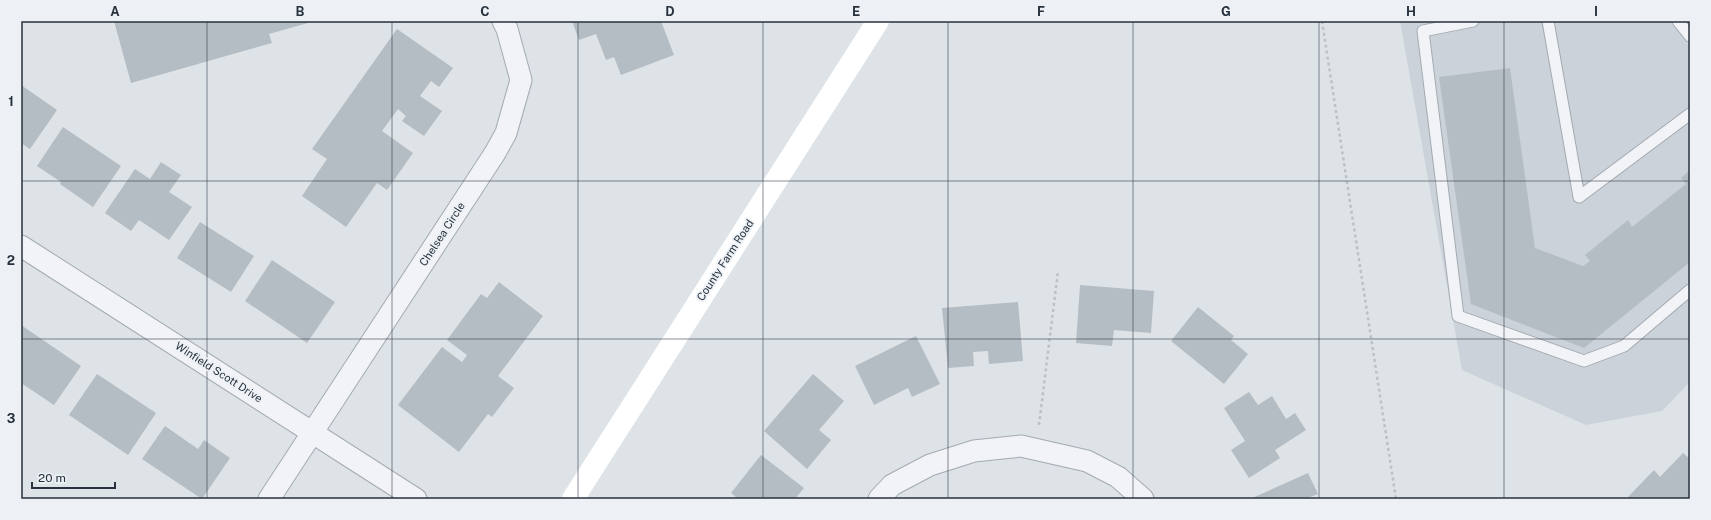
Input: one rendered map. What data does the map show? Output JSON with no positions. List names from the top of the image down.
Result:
{
  "streets": {
    "main road": ["County Farm Road"],
    "street": ["Chelsea Circle", "Winfield Scott Drive"]
  },
  "crossings": [
    ["Chelsea Circle", "Winfield Scott Drive"]
  ],
  "scale_bar": "20 m",
  "grid": {
    "columns": [
      "A",
      "B",
      "C",
      "D",
      "E",
      "F",
      "G",
      "H",
      "I"
    ],
    "rows": ["1", "2", "3"]
  }
}
